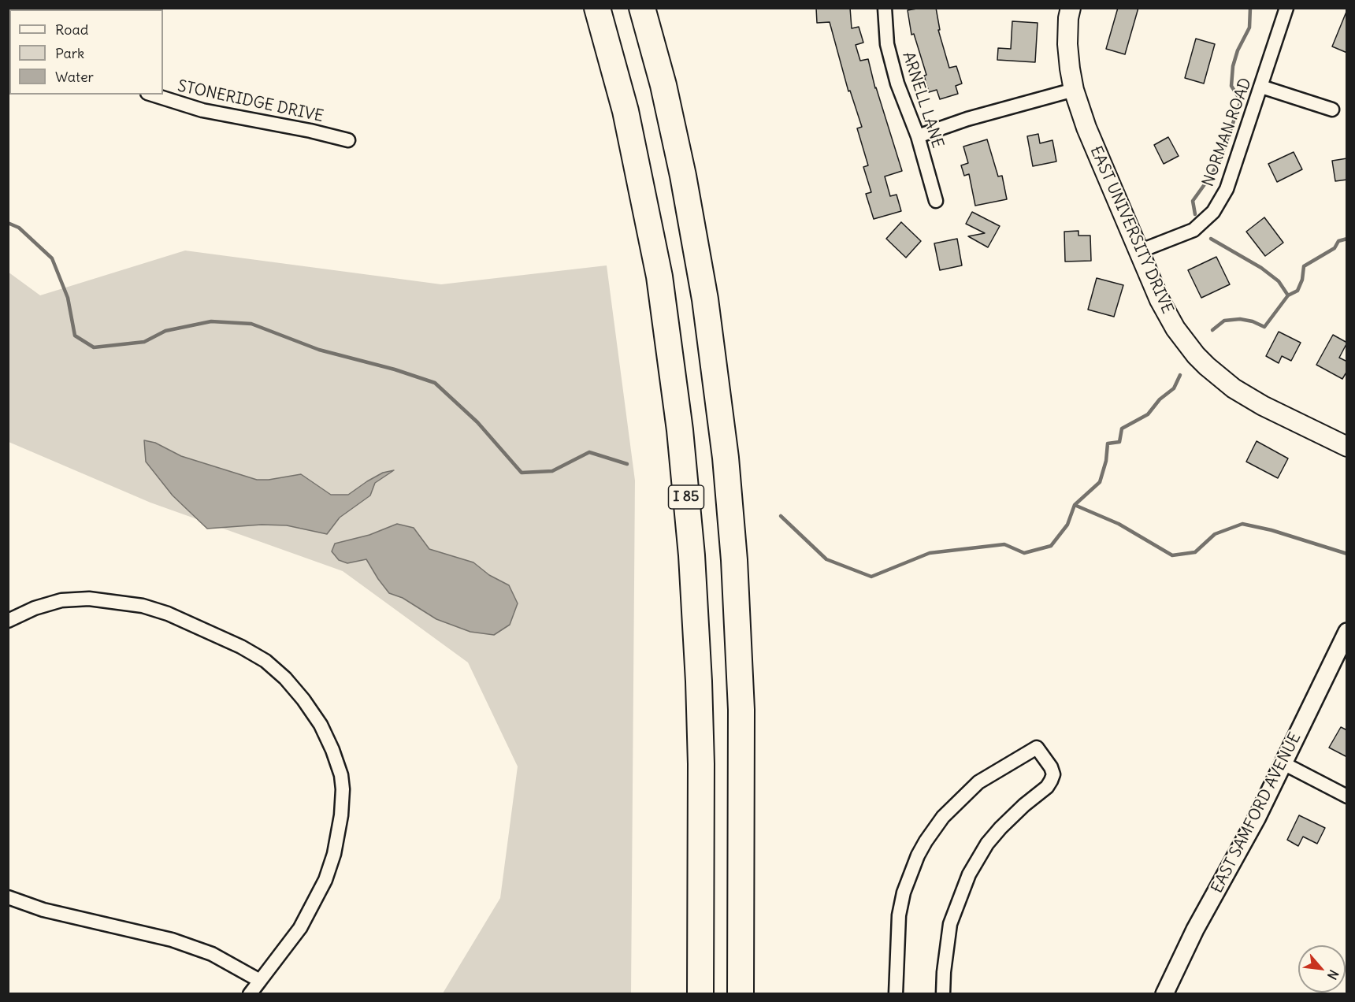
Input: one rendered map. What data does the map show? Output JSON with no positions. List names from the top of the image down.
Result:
{
  "streets": {
    "highway": ["I 85"],
    "main road": ["EAST UNIVERSITY DRIVE"],
    "street": [
      "ARNELL LANE",
      "STONERIDGE DRIVE",
      "NORMAN ROAD",
      "EAST SAMFORD AVENUE"
    ]
  },
  "crossings": [
    ["NORMAN ROAD", "EAST UNIVERSITY DRIVE"]
  ],
  "legend": ["Road", "Park", "Water"],
  "north": "bottom right"
}
